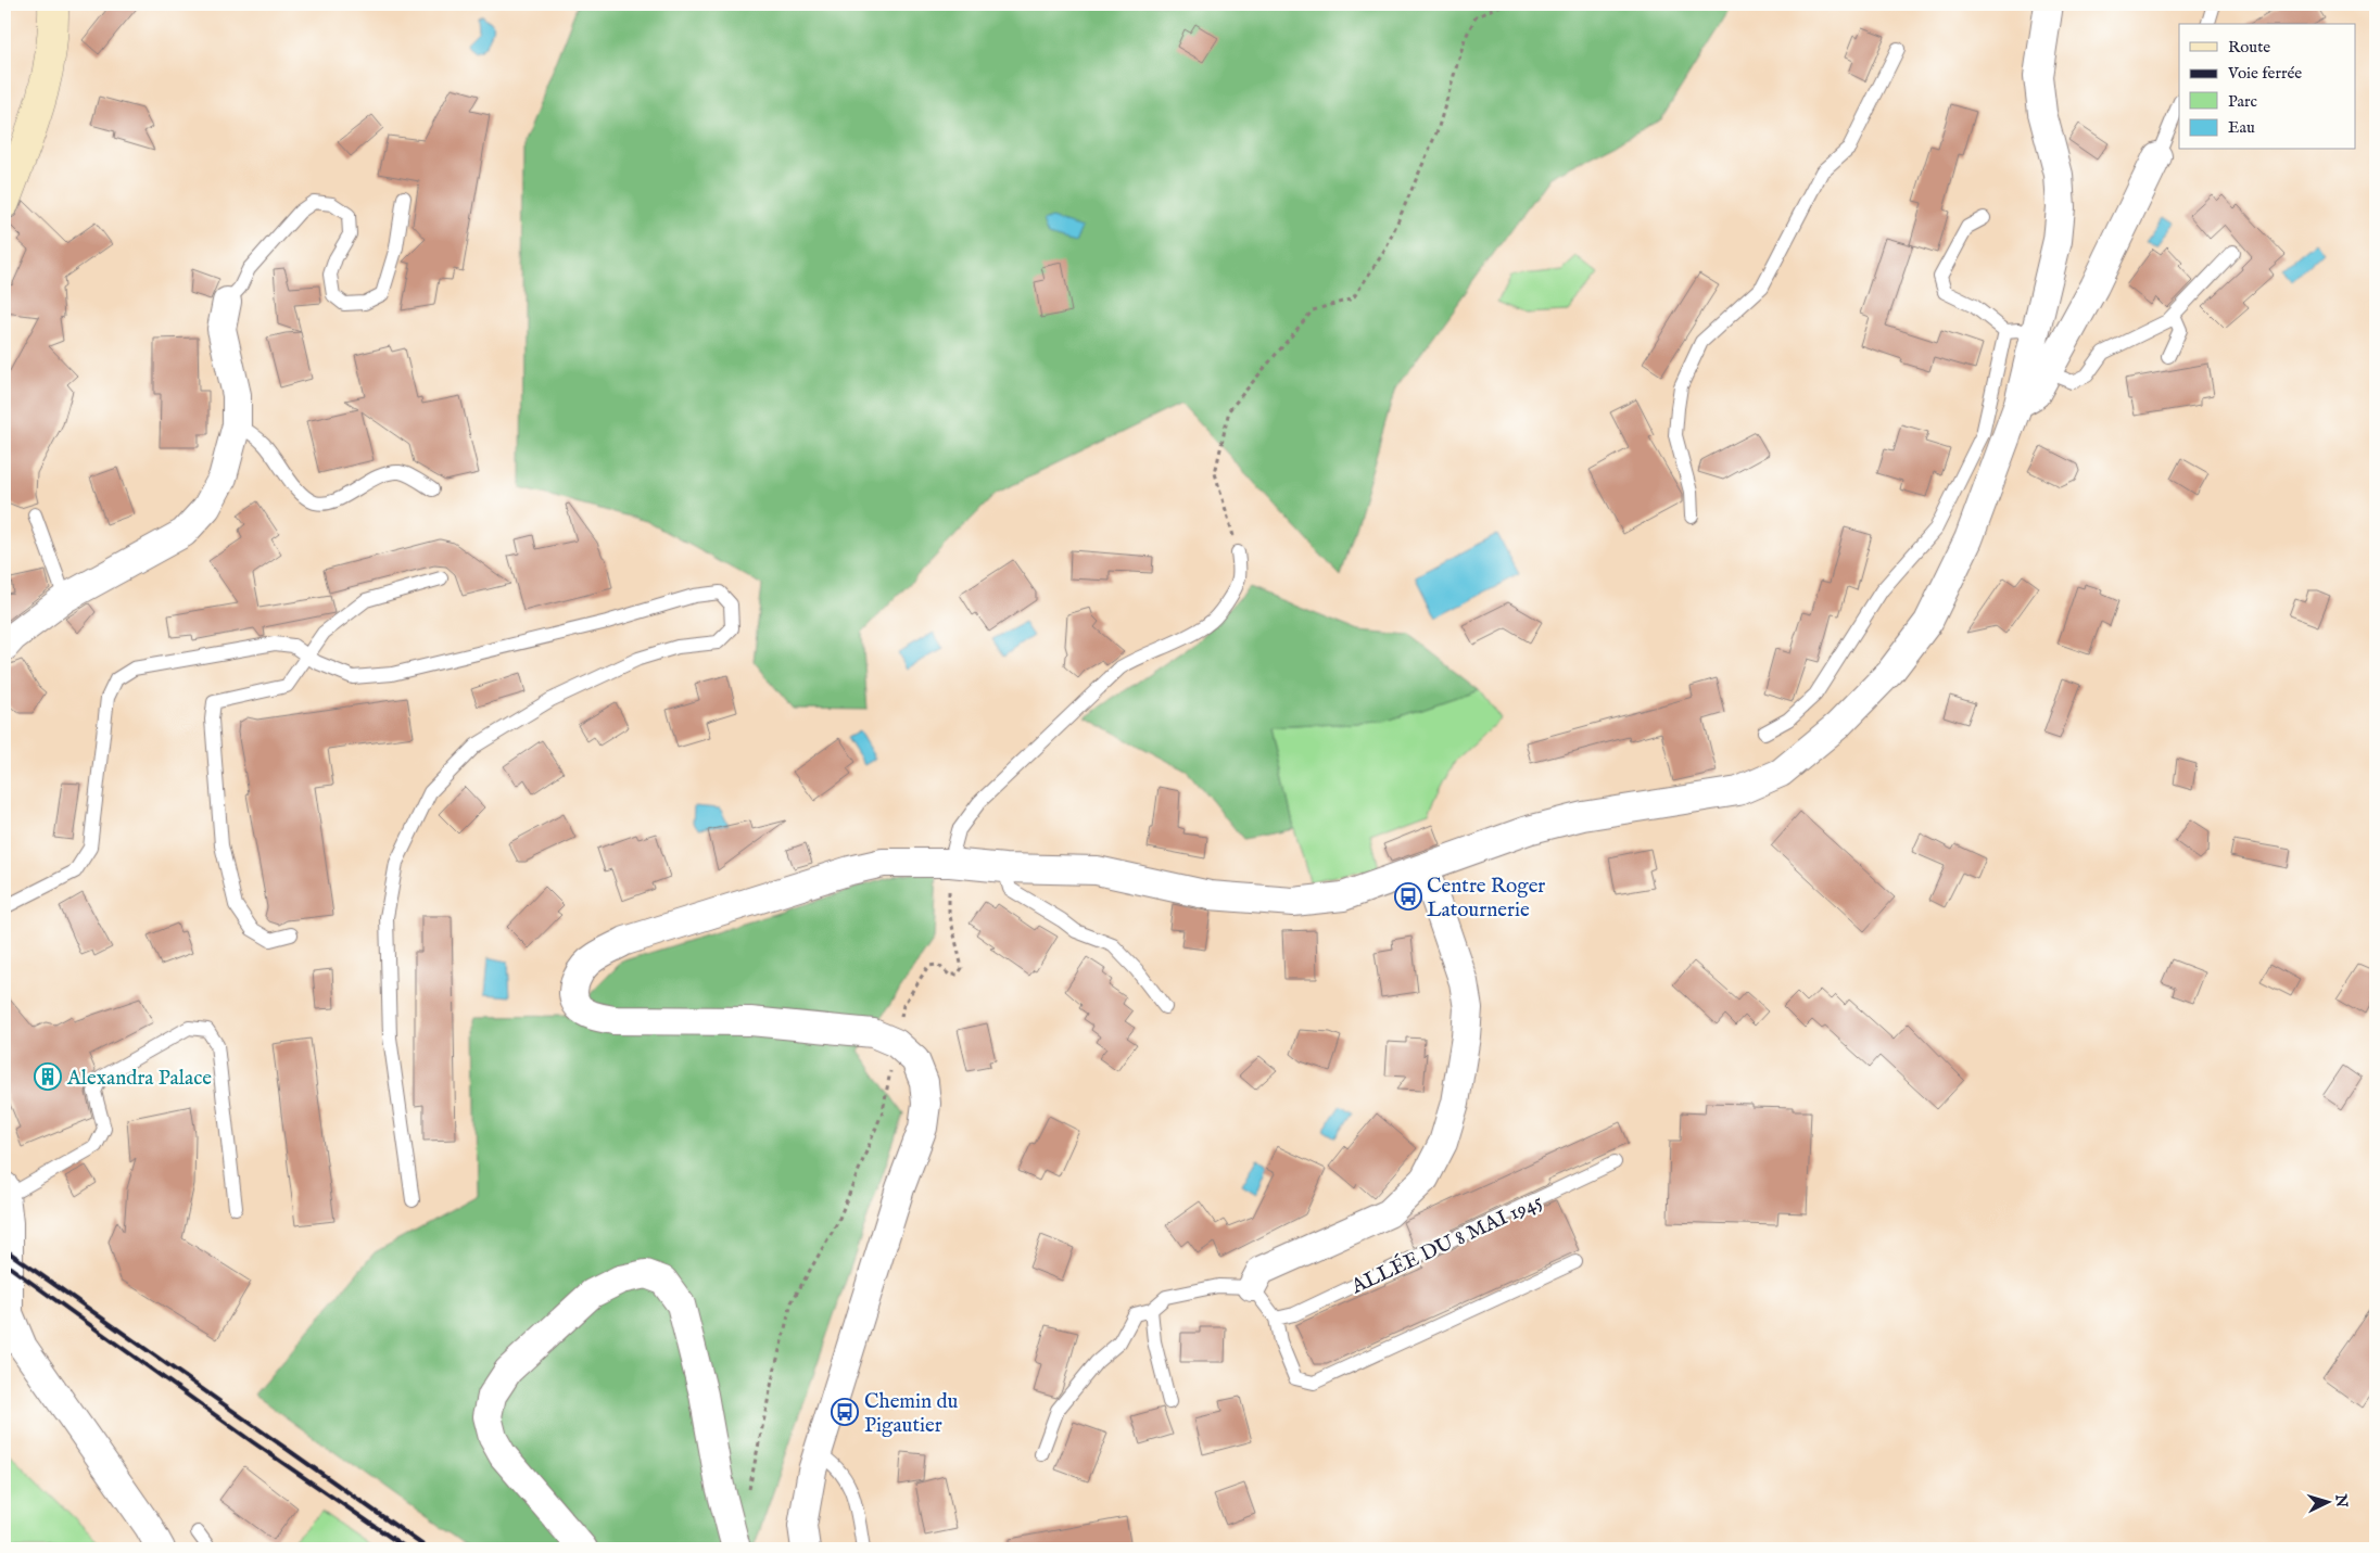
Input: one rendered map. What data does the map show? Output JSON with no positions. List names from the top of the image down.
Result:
{
  "streets": {
    "lane": ["ALLÉE DU 8 MAI 1945"]
  },
  "places": {
    "bus stop": ["Centre Roger Latournerie", "Chemin du Pigautier"],
    "building": ["Alexandra Palace"]
  },
  "legend": [
    "Route",
    "Voie ferrée",
    "Parc",
    "Eau"
  ],
  "north": "right"
}
